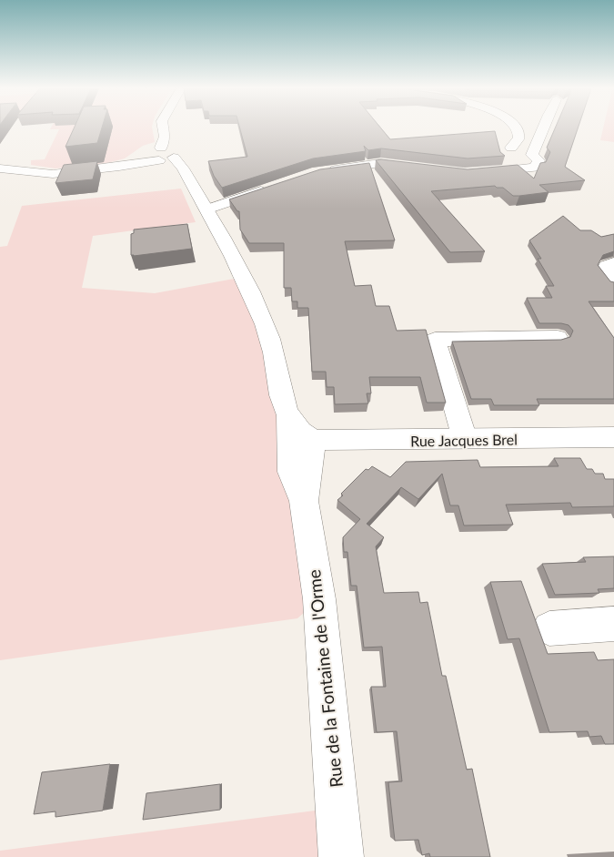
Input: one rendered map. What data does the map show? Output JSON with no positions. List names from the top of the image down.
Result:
{
  "streets": {
    "street": ["Rue Jacques Brel", "Rue de la Fontaine de l'Orme"]
  },
  "crossings": [
    ["Rue Jacques Brel", "Rue de la Fontaine de l'Orme"]
  ]
}
